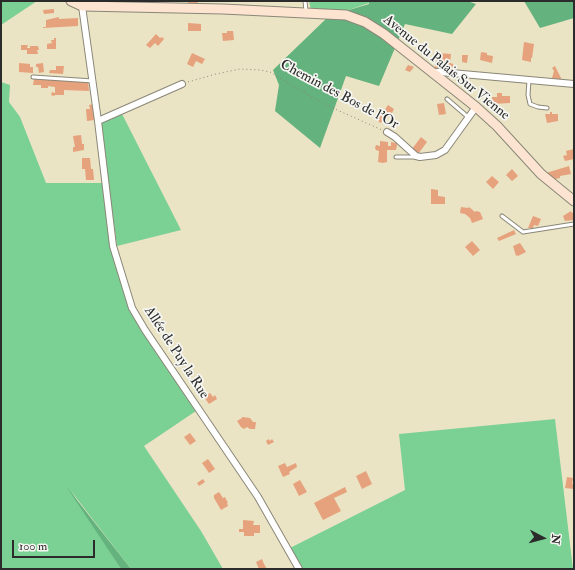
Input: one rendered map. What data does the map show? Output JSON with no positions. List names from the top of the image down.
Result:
{
  "streets": {
    "main road": ["Avenue du Palais Sur Vienne"],
    "street": ["Chemin des Bos de l'Or", "Allée de Puy la Rue"]
  },
  "crossings": [
    ["Avenue du Palais Sur Vienne", "Allée de Puy la Rue"]
  ],
  "scale_bar": "100 m",
  "north": "right"
}
